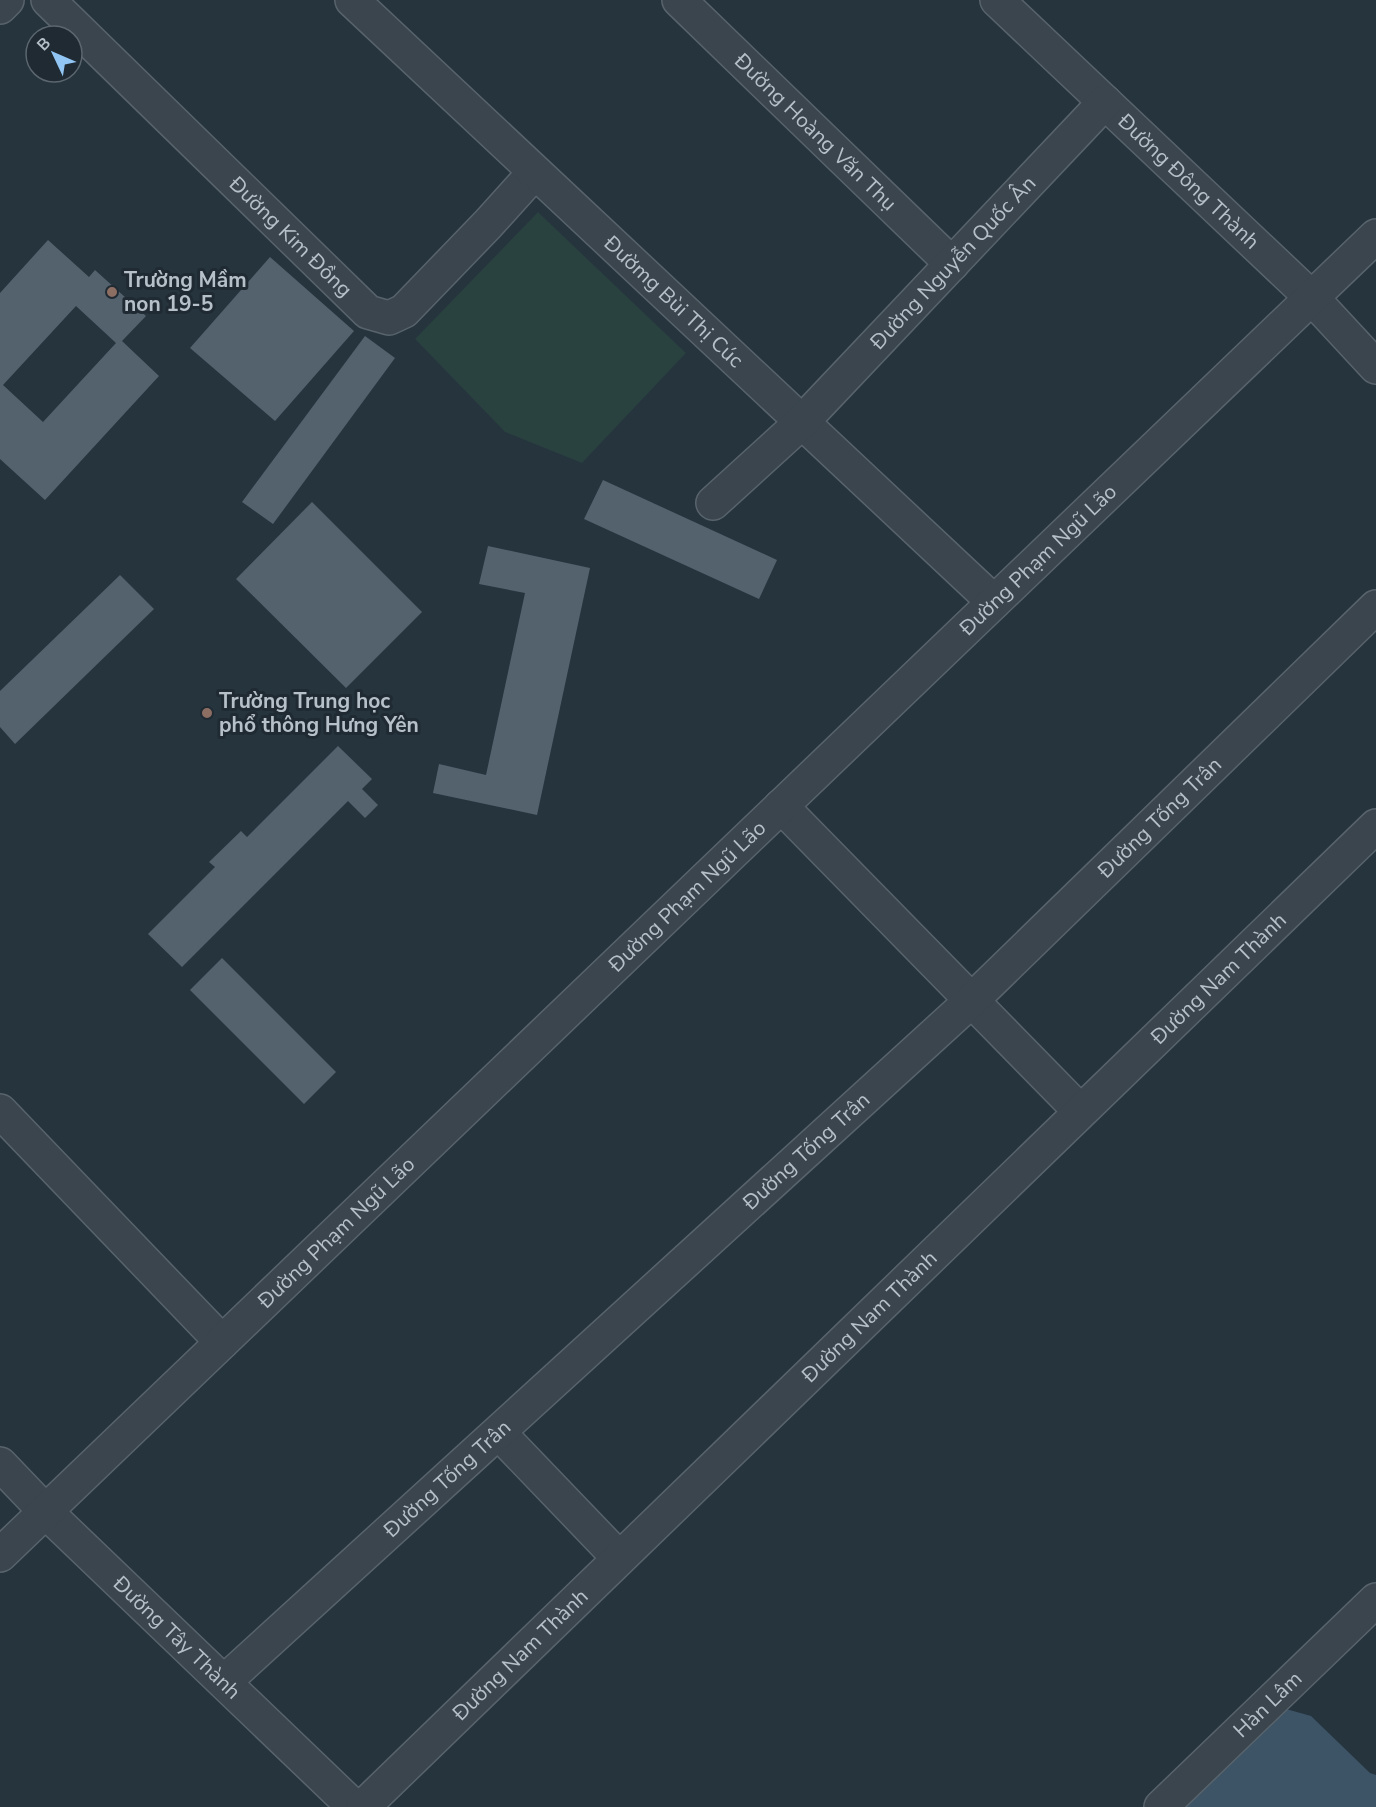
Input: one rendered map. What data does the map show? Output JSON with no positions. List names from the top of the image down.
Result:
{
  "streets": {
    "street": [
      "Đường Hoàng Văn Thụ",
      "Đường Đông Thành",
      "Đường Kim Đồng",
      "Đường Nguyễn Quốc Ân",
      "Đườmg Bùi Thị Cúc",
      "Đường Phạm Ngũ Lão",
      "Đường Tống Trân",
      "Đường Nam Thành",
      "Đường Tây Thành",
      "Hàn Lâm"
    ]
  },
  "crossings": [
    ["Đường Hoàng Văn Thụ", "Đường Nguyễn Quốc Ân"],
    ["Đường Đông Thành", "Đường Nguyễn Quốc Ân"],
    ["Đường Đông Thành", "Đường Phạm Ngũ Lão"],
    ["Đường Kim Đồng", "Đườmg Bùi Thị Cúc"],
    ["Đường Nguyễn Quốc Ân", "Đườmg Bùi Thị Cúc"],
    ["Đườmg Bùi Thị Cúc", "Đường Phạm Ngũ Lão"],
    ["Đường Phạm Ngũ Lão", "Đường Tây Thành"],
    ["Đường Tống Trân", "Đường Tây Thành"]
  ],
  "places": ["Trường Mầm non 19-5", "Trường Trung học phổ thông Hưng Yên"],
  "north": "top left"
}
